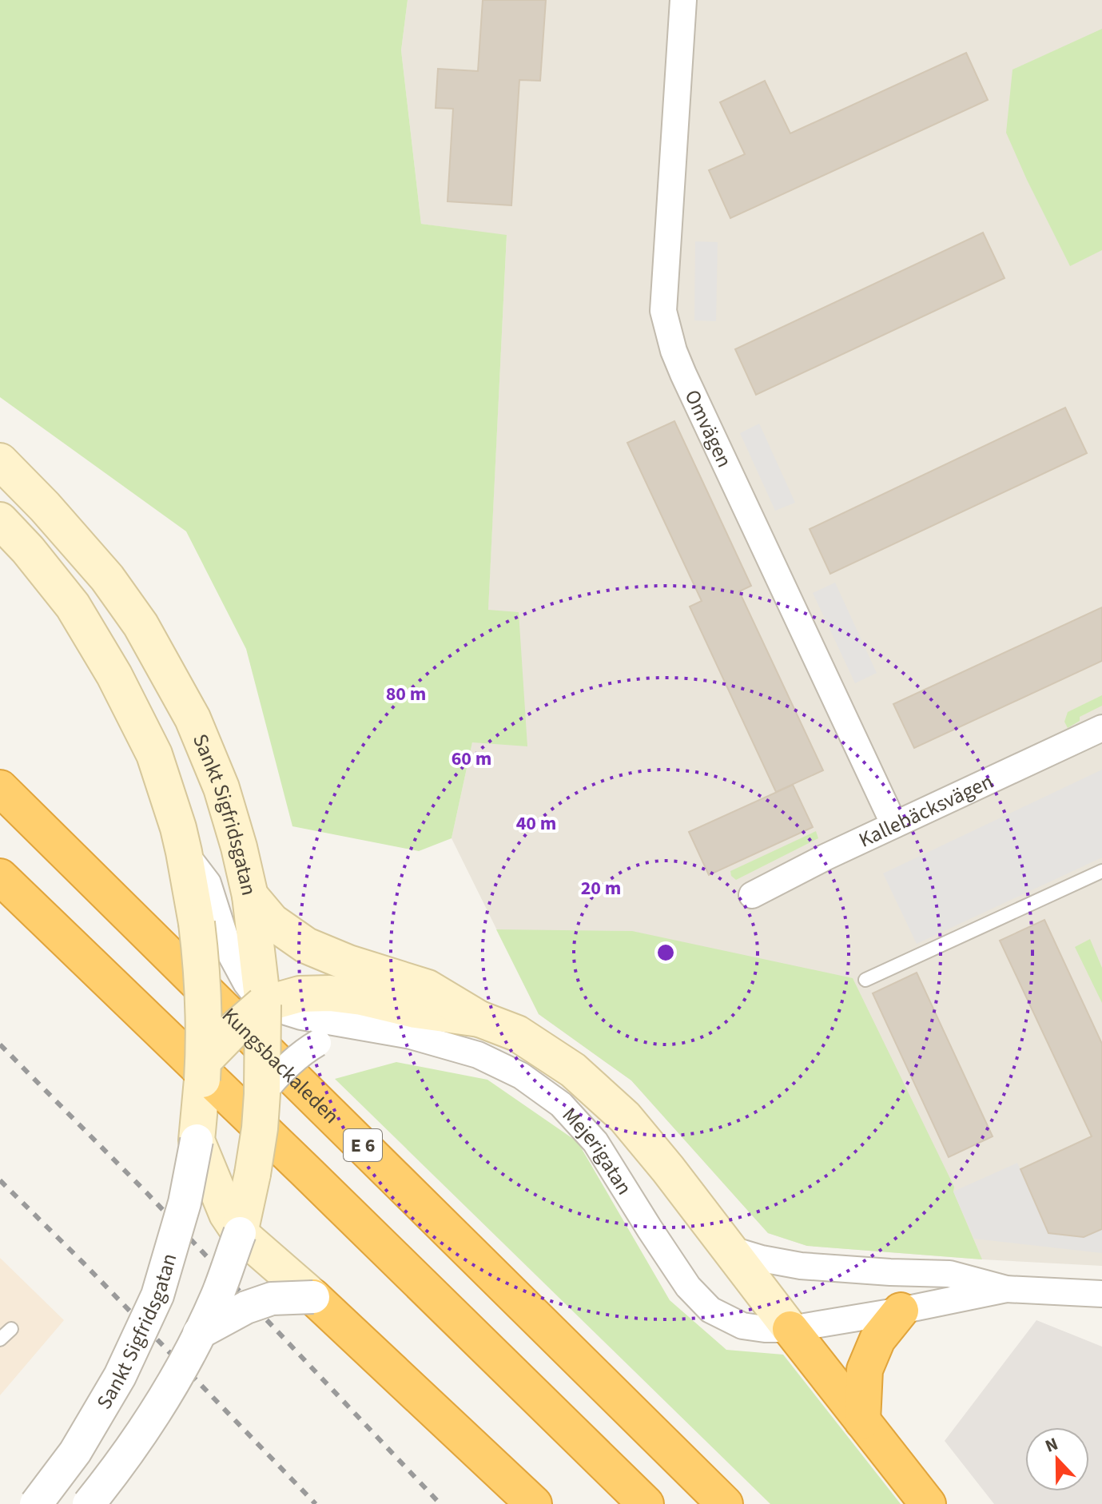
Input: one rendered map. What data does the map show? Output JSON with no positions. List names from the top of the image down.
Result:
{
  "streets": {
    "highway": ["Kungsbackaleden", "E 6"],
    "main road": ["Sankt Sigfridsgatan", "Mejerigatan"],
    "street": ["Omvägen", "Kallebäcksvägen"]
  },
  "crossings": [
    ["Omvägen", "Kallebäcksvägen"],
    ["Sankt Sigfridsgatan", "Mejerigatan"]
  ],
  "north": "top",
  "rings": [
    "80 m",
    "60 m",
    "40 m",
    "20 m"
  ]
}
